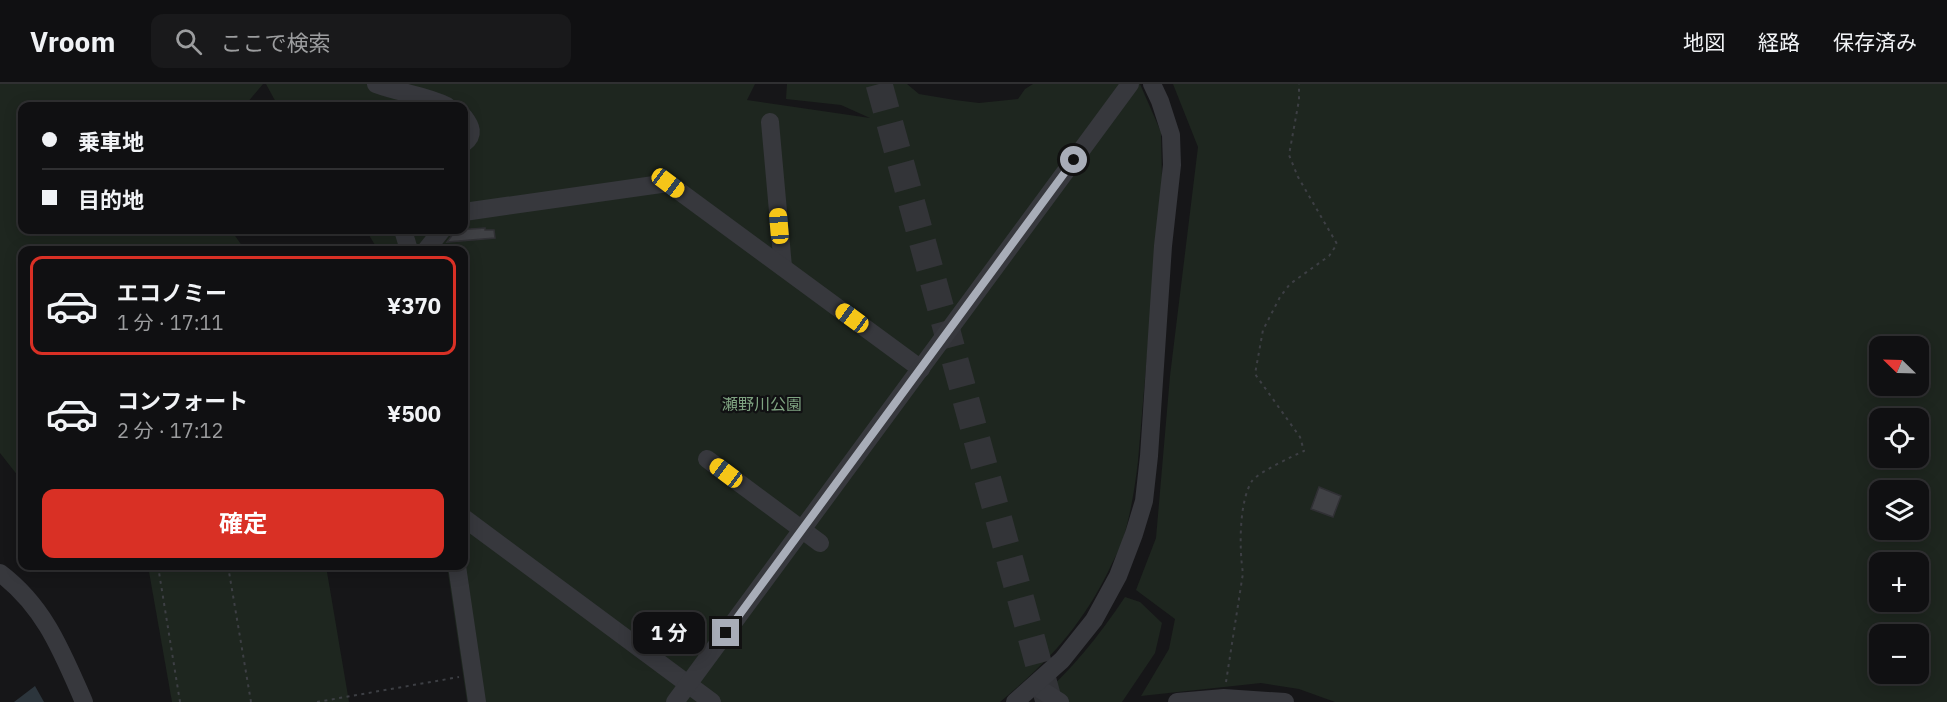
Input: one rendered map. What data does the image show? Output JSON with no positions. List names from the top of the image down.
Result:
{
  "parks": ["瀬野川公園"],
  "north": "top left",
  "page": {
    "header": "Vroom",
    "search": "ここで検索",
    "nav": ["地図", "経路", "保存済み"],
    "banner": ["乗車地", "目的地"],
    "list": [
      {
        "name": "エコノミー",
        "note": "1 分 · 17:11",
        "value": "¥370"
      },
      {
        "name": "コンフォート",
        "note": "2 分 · 17:12",
        "value": "¥500"
      }
    ],
    "map_buttons": ["+", "−"],
    "buttons": "確定",
    "bubble": "1 分"
  }
}
